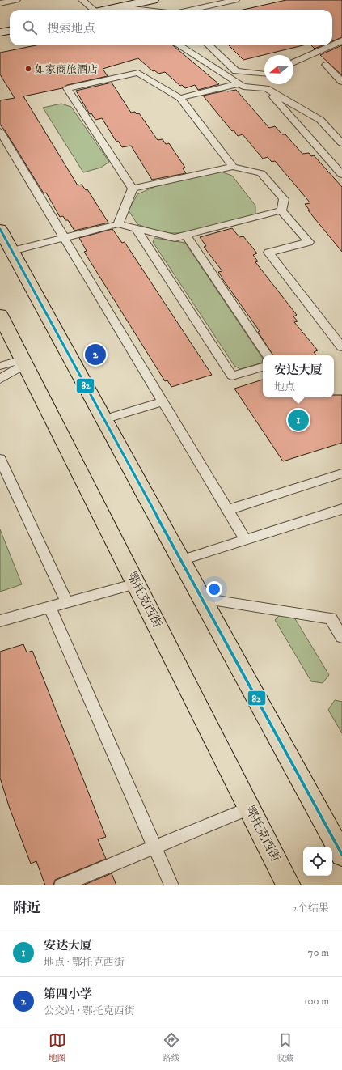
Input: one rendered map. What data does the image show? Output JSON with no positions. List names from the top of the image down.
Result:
{
  "streets": {
    "main road": ["鄂托克西街"]
  },
  "places": ["如家商旅酒店"],
  "lines": ["transit line 82"],
  "north": "left",
  "page": {
    "search": "搜索地点",
    "pins": ["2", "1"],
    "popup": ["安达大厦", "地点"],
    "heading": ["附近", "2个结果"],
    "list": [
      {
        "mark": "1",
        "name": "安达大厦",
        "note": "地点 · 鄂托克西街",
        "value": "70 m"
      },
      {
        "mark": "2",
        "name": "第四小学",
        "note": "公交站 · 鄂托克西街",
        "value": "100 m"
      }
    ],
    "nav": ["地图", "路线", "收藏"]
  }
}
